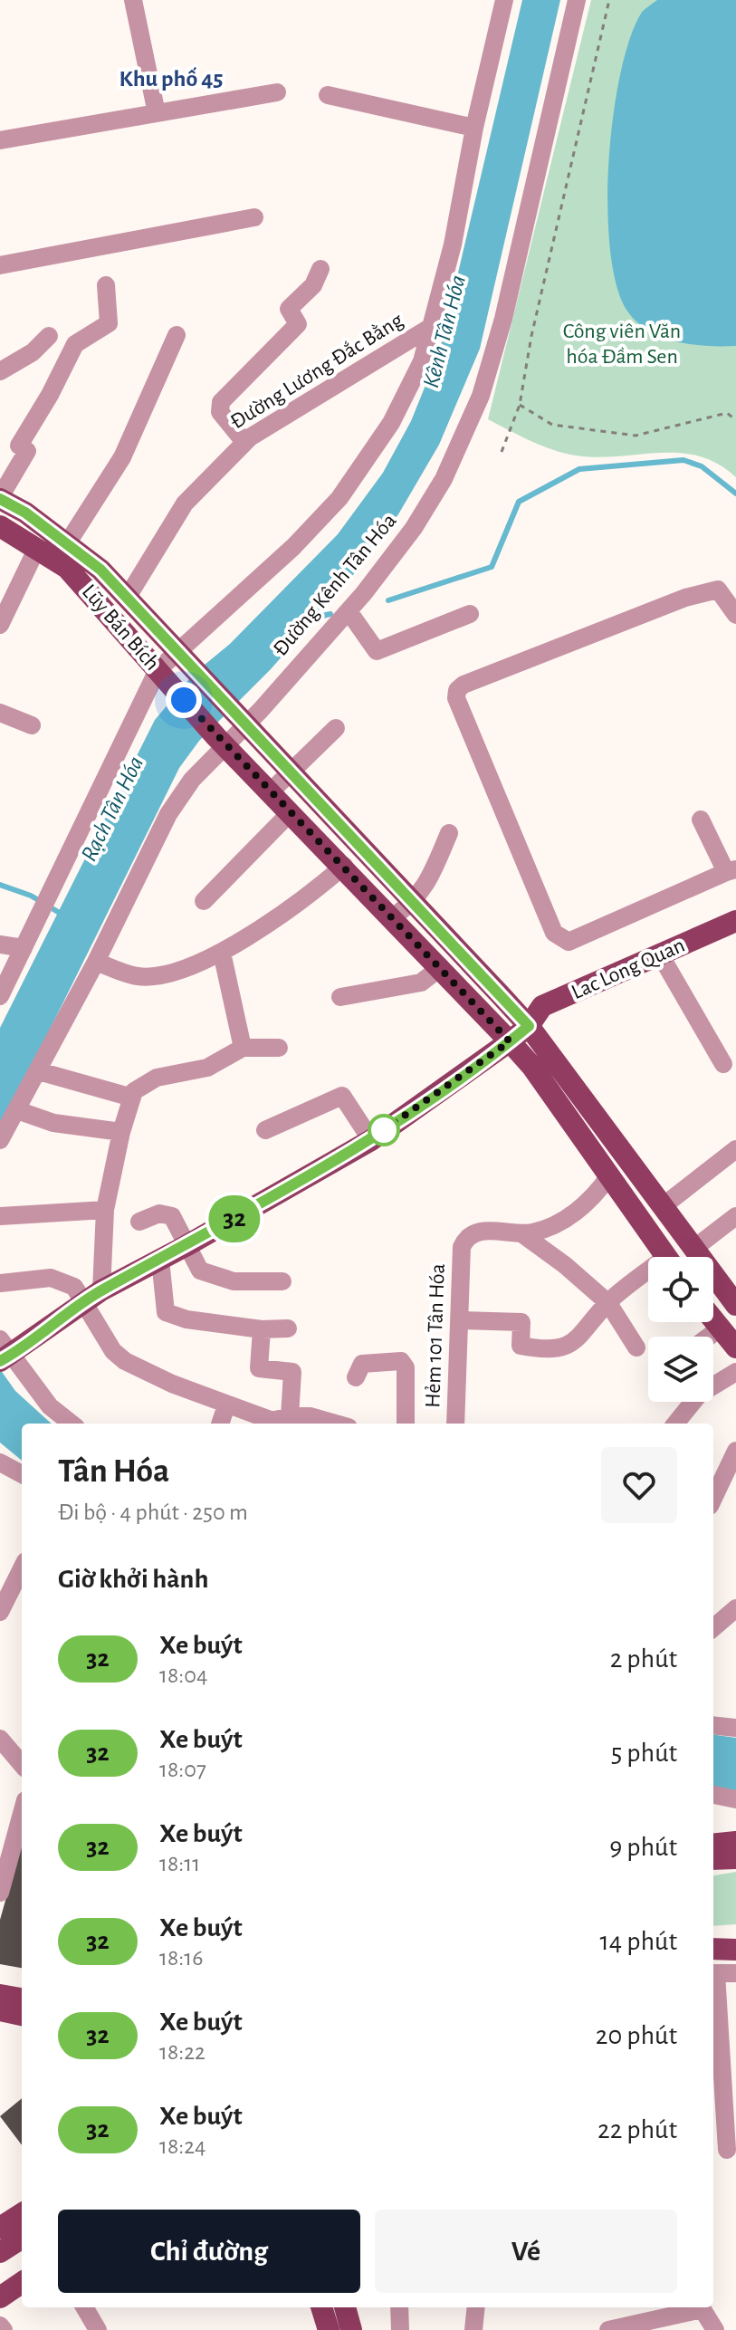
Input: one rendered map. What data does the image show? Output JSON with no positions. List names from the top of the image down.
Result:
{
  "streets": {
    "main road": ["Lũy Bán Bích", "Lac Long Quan"],
    "street": ["Đường Lương Đắc Bằng", "Đường Kênh Tân Hóa", "Hẻm 101 Tân Hóa"]
  },
  "crossings": [
    ["Đường Kênh Tân Hóa", "Lũy Bán Bích"],
    ["Lũy Bán Bích", "Lac Long Quan"],
    ["Lũy Bán Bích", "Hẻm 101 Tân Hóa"]
  ],
  "districts": ["Khu phố 45"],
  "water": ["Kênh Tân Hóa", "Rạch Tân Hóa"],
  "parks": ["Công viên Văn hóa Đầm Sen"],
  "lines": ["bus line 32"],
  "page": {
    "on_map": "32",
    "heading": [
      ["Tân Hóa", "Đi bộ · 4 phút · 250 m"],
      "Giờ khởi hành"
    ],
    "list": [
      {
        "mark": "32",
        "name": "Xe buýt",
        "note": "18:04",
        "value": "2 phút"
      },
      {
        "mark": "32",
        "name": "Xe buýt",
        "note": "18:07",
        "value": "5 phút"
      },
      {
        "mark": "32",
        "name": "Xe buýt",
        "note": "18:11",
        "value": "9 phút"
      },
      {
        "mark": "32",
        "name": "Xe buýt",
        "note": "18:16",
        "value": "14 phút"
      },
      {
        "mark": "32",
        "name": "Xe buýt",
        "note": "18:22",
        "value": "20 phút"
      },
      {
        "mark": "32",
        "name": "Xe buýt",
        "note": "18:24",
        "value": "22 phút"
      }
    ],
    "buttons": ["Chỉ đường", "Vé"]
  }
}
